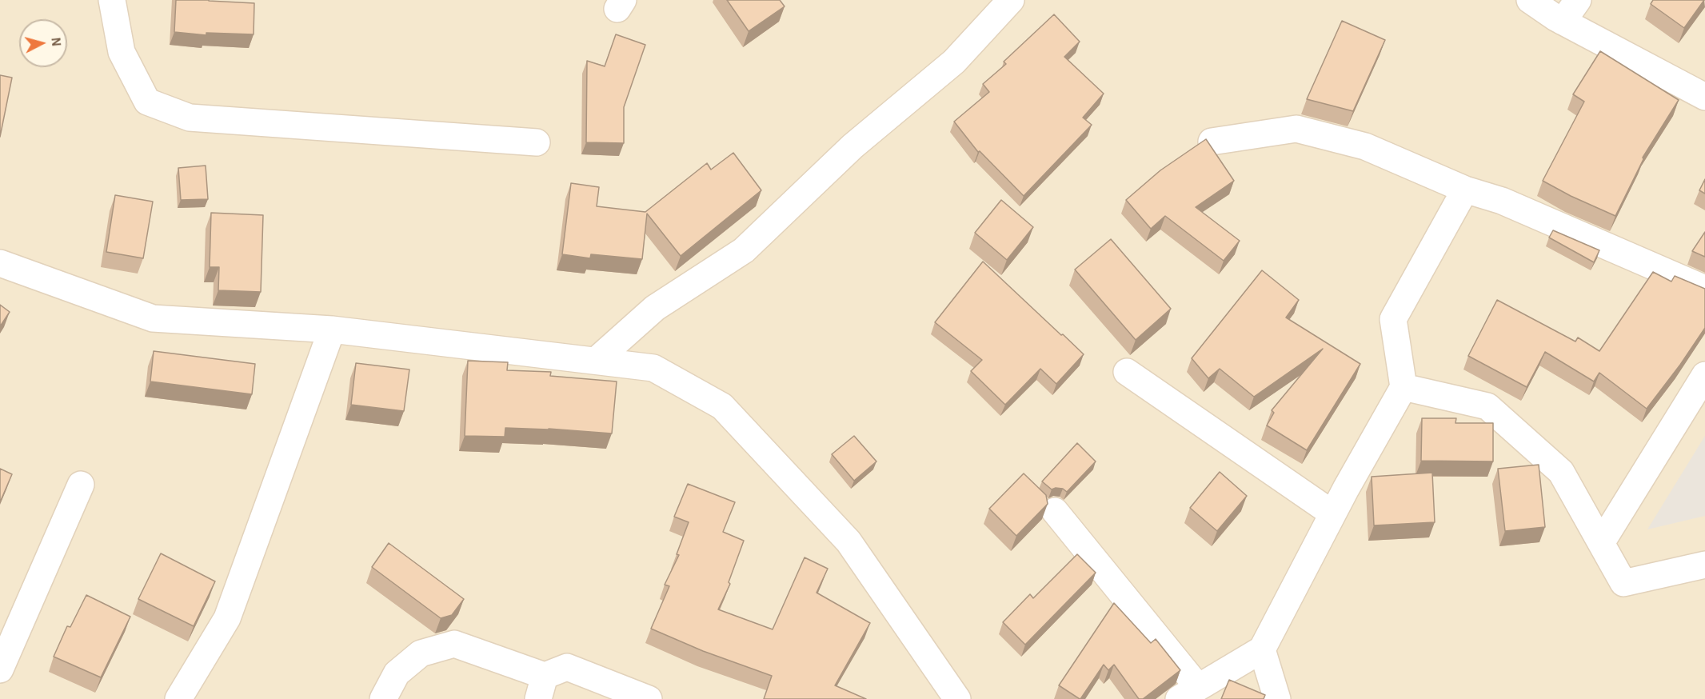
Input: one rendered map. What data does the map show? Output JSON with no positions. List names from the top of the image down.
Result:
{
  "north": "right"
}
